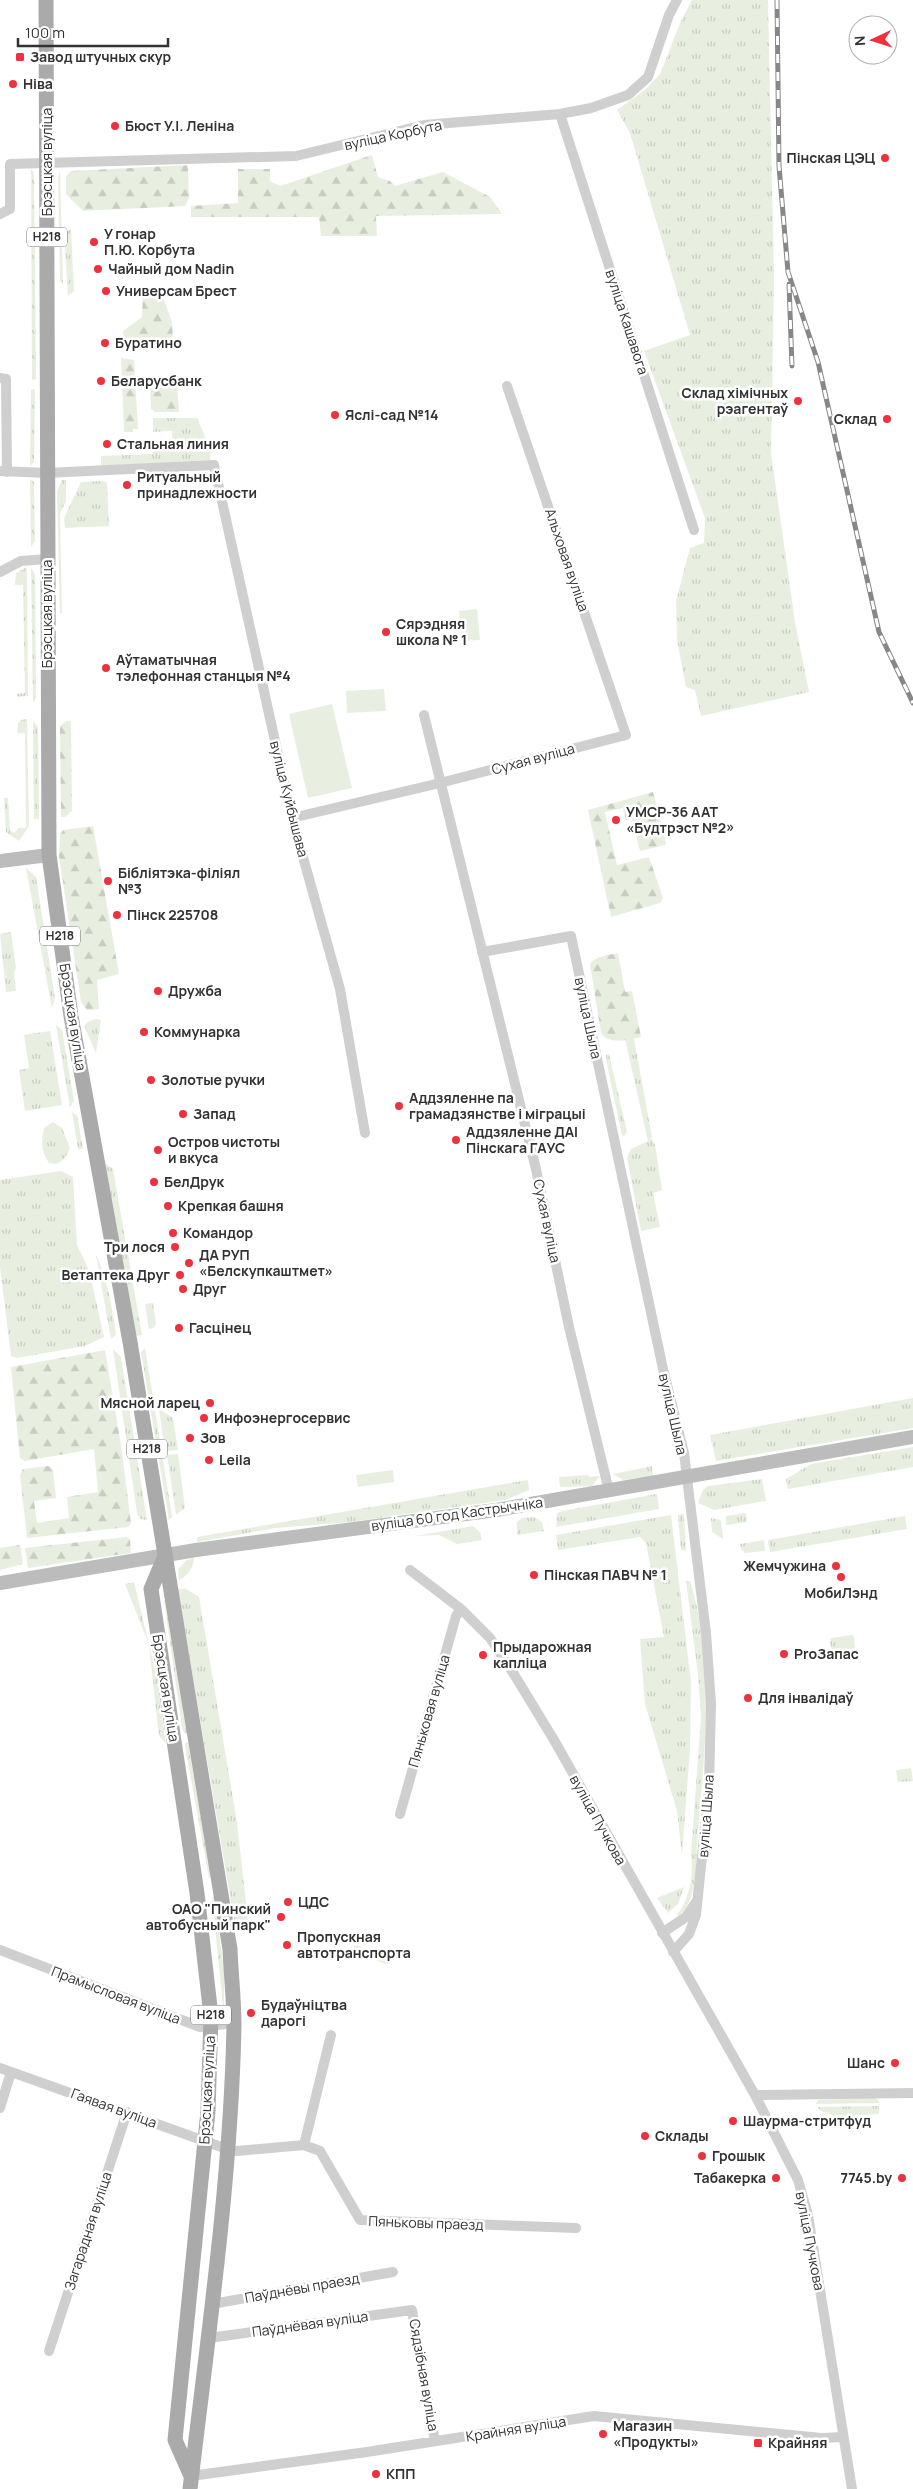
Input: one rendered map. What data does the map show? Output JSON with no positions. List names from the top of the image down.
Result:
{
  "streets": {
    "main road": ["Брэсцкая вуліца", "Н218"],
    "street": [
      "вуліца Корбута",
      "вуліца Кашавога",
      "Альховая вуліца",
      "Сухая вуліца",
      "вуліца Куйбышава",
      "вуліца Шыла",
      "вуліца 60 год Кастрычніка",
      "Пяньковая вуліца",
      "вуліца Пучкова",
      "Прамысловая вуліца",
      "Гаявая вуліца",
      "Пяньковы праезд",
      "Загарадная вуліца",
      "Паўднёвы праезд",
      "Паўднёвая вуліца",
      "Сядзібная вуліца",
      "Крайняя вуліца"
    ]
  },
  "crossings": [
    ["вуліца Корбута", "Брэсцкая вуліца"],
    ["вуліца Корбута", "вуліца Кашавога"],
    ["Брэсцкая вуліца", "вуліца Куйбышава"],
    ["Брэсцкая вуліца", "вуліца 60 год Кастрычніка"],
    ["Брэсцкая вуліца", "Прамысловая вуліца"],
    ["Брэсцкая вуліца", "Гаявая вуліца"],
    ["Брэсцкая вуліца", "Паўднёвы праезд"],
    ["Брэсцкая вуліца", "Паўднёвая вуліца"],
    ["Брэсцкая вуліца", "Крайняя вуліца"],
    ["Альховая вуліца", "Сухая вуліца"],
    ["Сухая вуліца", "вуліца Куйбышава"],
    ["Сухая вуліца", "вуліца Шыла"],
    ["Сухая вуліца", "вуліца 60 год Кастрычніка"],
    ["вуліца Шыла", "вуліца 60 год Кастрычніка"],
    ["вуліца Шыла", "вуліца Пучкова"],
    ["Пяньковая вуліца", "вуліца Пучкова"],
    ["вуліца Пучкова", "Крайняя вуліца"],
    ["Гаявая вуліца", "Загарадная вуліца"],
    ["Паўднёвая вуліца", "Сядзібная вуліца"],
    ["Сядзібная вуліца", "Крайняя вуліца"]
  ],
  "places": {
    "transit": ["Завод штучных скур", "Крайняя"],
    "other": [
      "Ніва",
      "Бюст У.І. Леніна",
      "Пінская ЦЭЦ",
      "У гонар П.Ю. Корбута",
      "Чайный дом Nadin",
      "Универсам Брест",
      "Буратино",
      "Беларусбанк",
      "Склад хімічных рэагентаў",
      "Яслі-сад №14",
      "Склад",
      "Стальная линия",
      "Ритуальный принадлежности",
      "Сярэдняя школа № 1",
      "Аўтаматычная тэлефонная станцыя №4",
      "УМСР-36 ААТ «Будтрэст №2»",
      "Бібліятэка-філіял №3",
      "Пінск 225708",
      "Дружба",
      "Коммунарка",
      "Золотые ручки",
      "Аддзяленне па грамадзянстве і міграцыі",
      "Запад",
      "Аддзяленне ДАІ Пінскага ГАУС",
      "Остров чистоты и вкуса",
      "БелДрук",
      "Крепкая башня",
      "Командор",
      "Три лося",
      "ДА РУП «Белскупкаштмет»",
      "Ветаптека Друг",
      "Друг",
      "Гасцінец",
      "Мясной ларец",
      "Инфоэнергосервис",
      "Зов",
      "Leila",
      "Жемчужина",
      "Пінская ПАВЧ № 1",
      "МобиЛэнд",
      "ProЗапас",
      "Прыдарожная капліца",
      "Для інвалідаў",
      "ЦДС",
      "ОАО \"Пинский автобусный парк\"",
      "Пропускная автотранспорта",
      "Будаўніцтва дарогі",
      "Шанс",
      "Шаурма-стритфуд",
      "Склады",
      "Грошык",
      "Табакерка",
      "7745.by",
      "Магазин «Продукты»",
      "КПП"
    ]
  },
  "scale_bar": "100 m",
  "north": "left"
}
